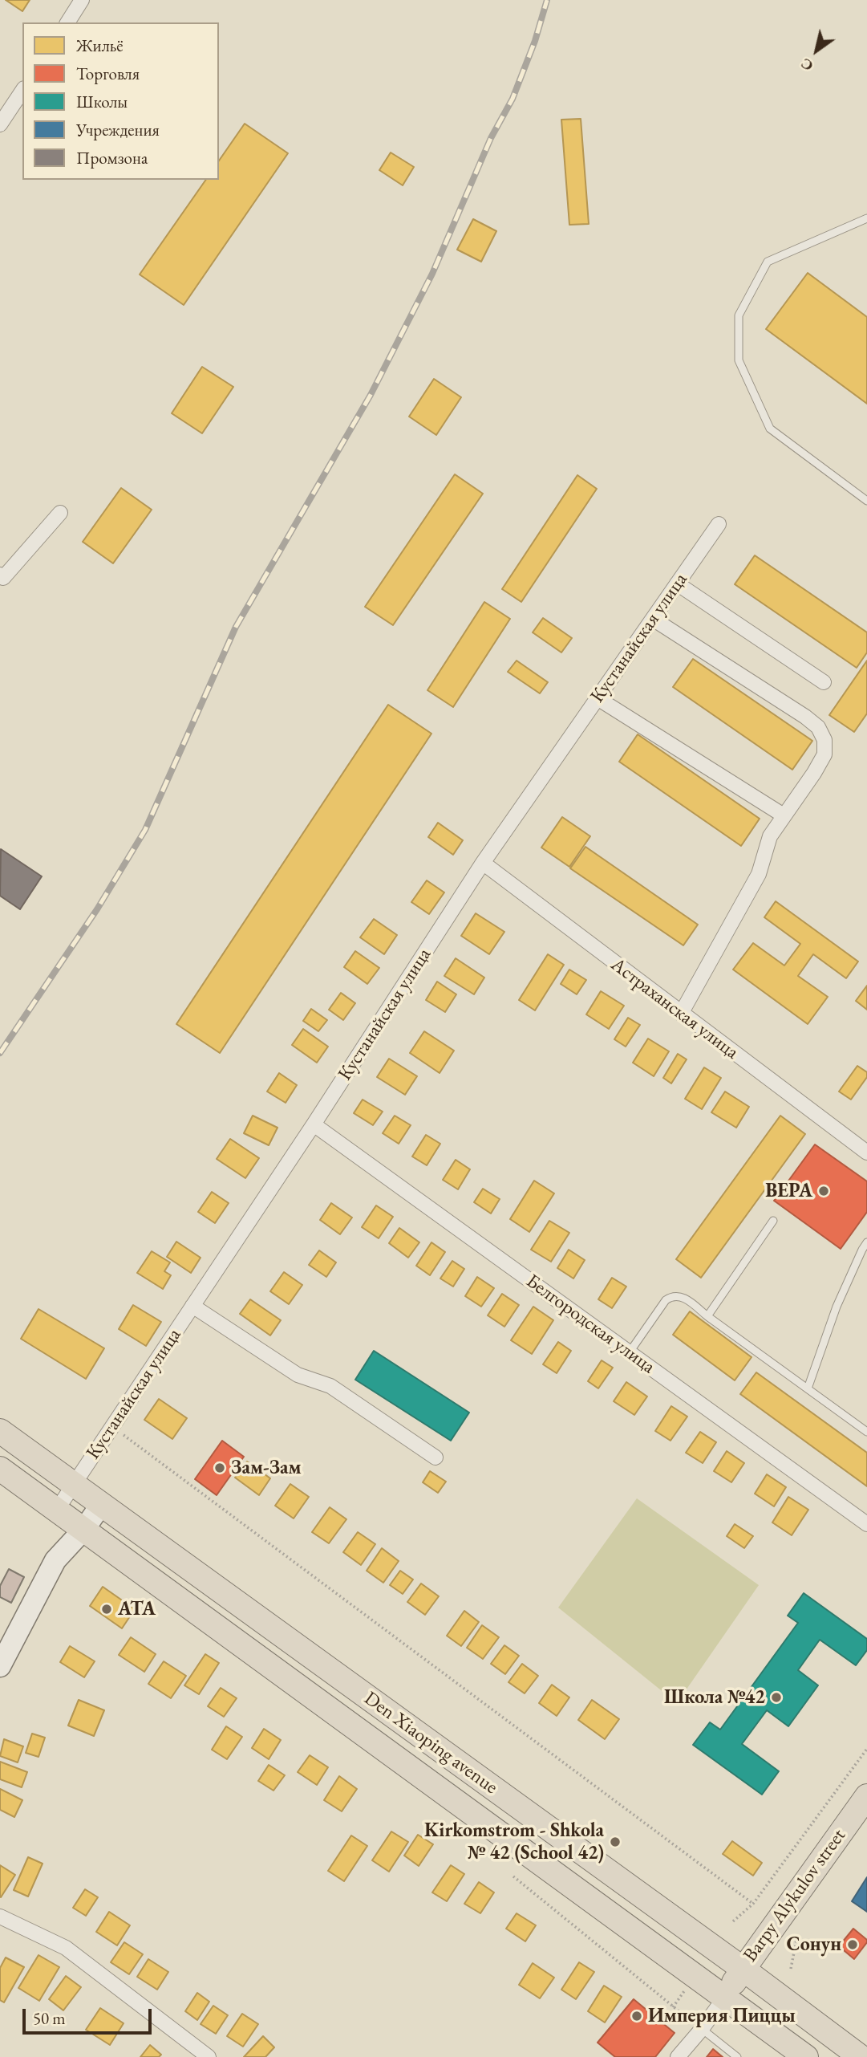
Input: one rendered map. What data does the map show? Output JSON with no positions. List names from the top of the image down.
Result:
{
  "streets": {
    "main road": ["Den Xiaoping avenue", "Barpy Alykulov street"],
    "street": ["Кустанайская улица", "Астраханская улица", "Белгородская улица"]
  },
  "crossings": [
    ["Кустанайская улица", "Астраханская улица"],
    ["Кустанайская улица", "Белгородская улица"],
    ["Кустанайская улица", "Den Xiaoping avenue"],
    ["Den Xiaoping avenue", "Barpy Alykulov street"]
  ],
  "places": [
    "ВЕРА",
    "Зам-Зам",
    "АТА",
    "Школа №42",
    "Kirkomstrom - Shkola № 42 (School 42)",
    "Сонун",
    "Империя Пиццы"
  ],
  "legend": [
    "Жильё",
    "Торговля",
    "Школы",
    "Учреждения",
    "Промзона"
  ],
  "scale_bar": "50 m",
  "north": "bottom left"
}
